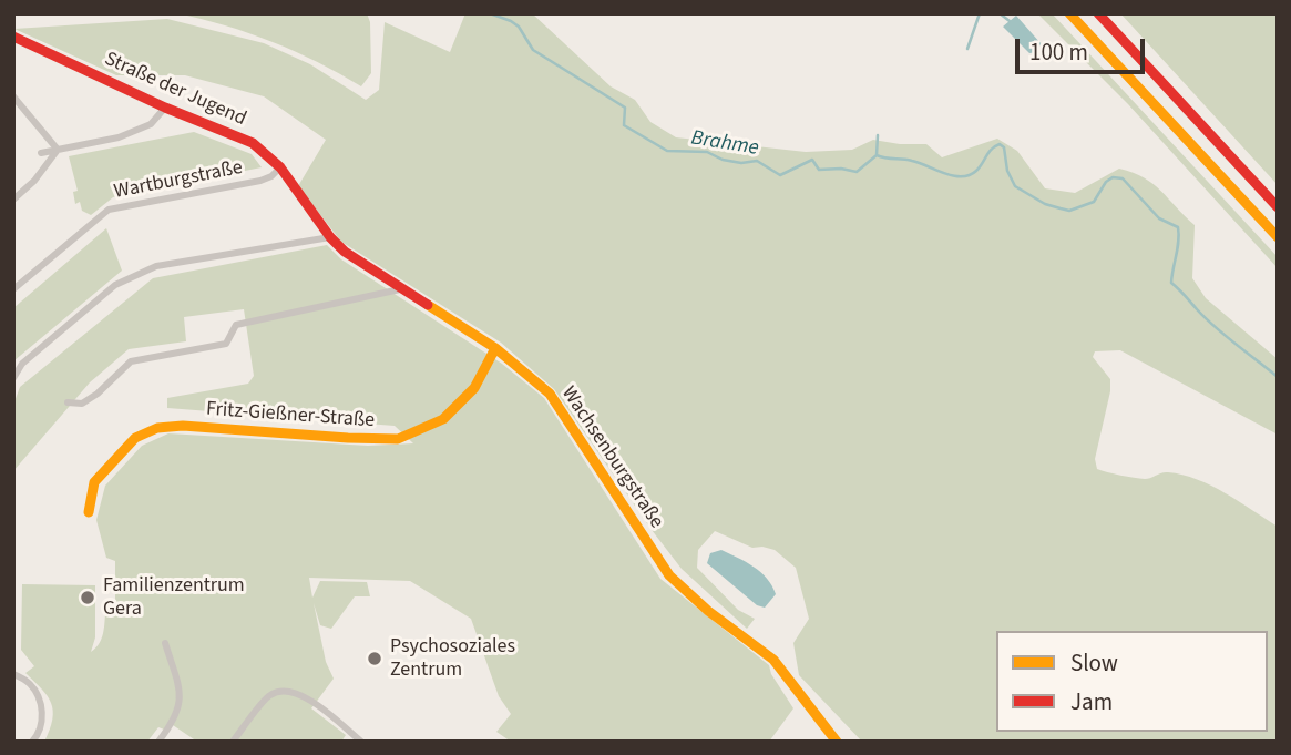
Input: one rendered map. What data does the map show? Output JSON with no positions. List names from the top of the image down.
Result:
{
  "streets": {
    "main road": ["Straße der Jugend", "Fritz-Gießner-Straße", "Wachsenburgstraße"],
    "street": ["Wartburgstraße"]
  },
  "crossings": [
    ["Straße der Jugend", "Wartburgstraße"],
    ["Straße der Jugend", "Wachsenburgstraße"],
    ["Fritz-Gießner-Straße", "Wachsenburgstraße"]
  ],
  "water": ["Brahme"],
  "places": ["Familienzentrum Gera", "Psychosoziales Zentrum"],
  "legend": ["Slow", "Jam"],
  "scale_bar": "100 m"
}
